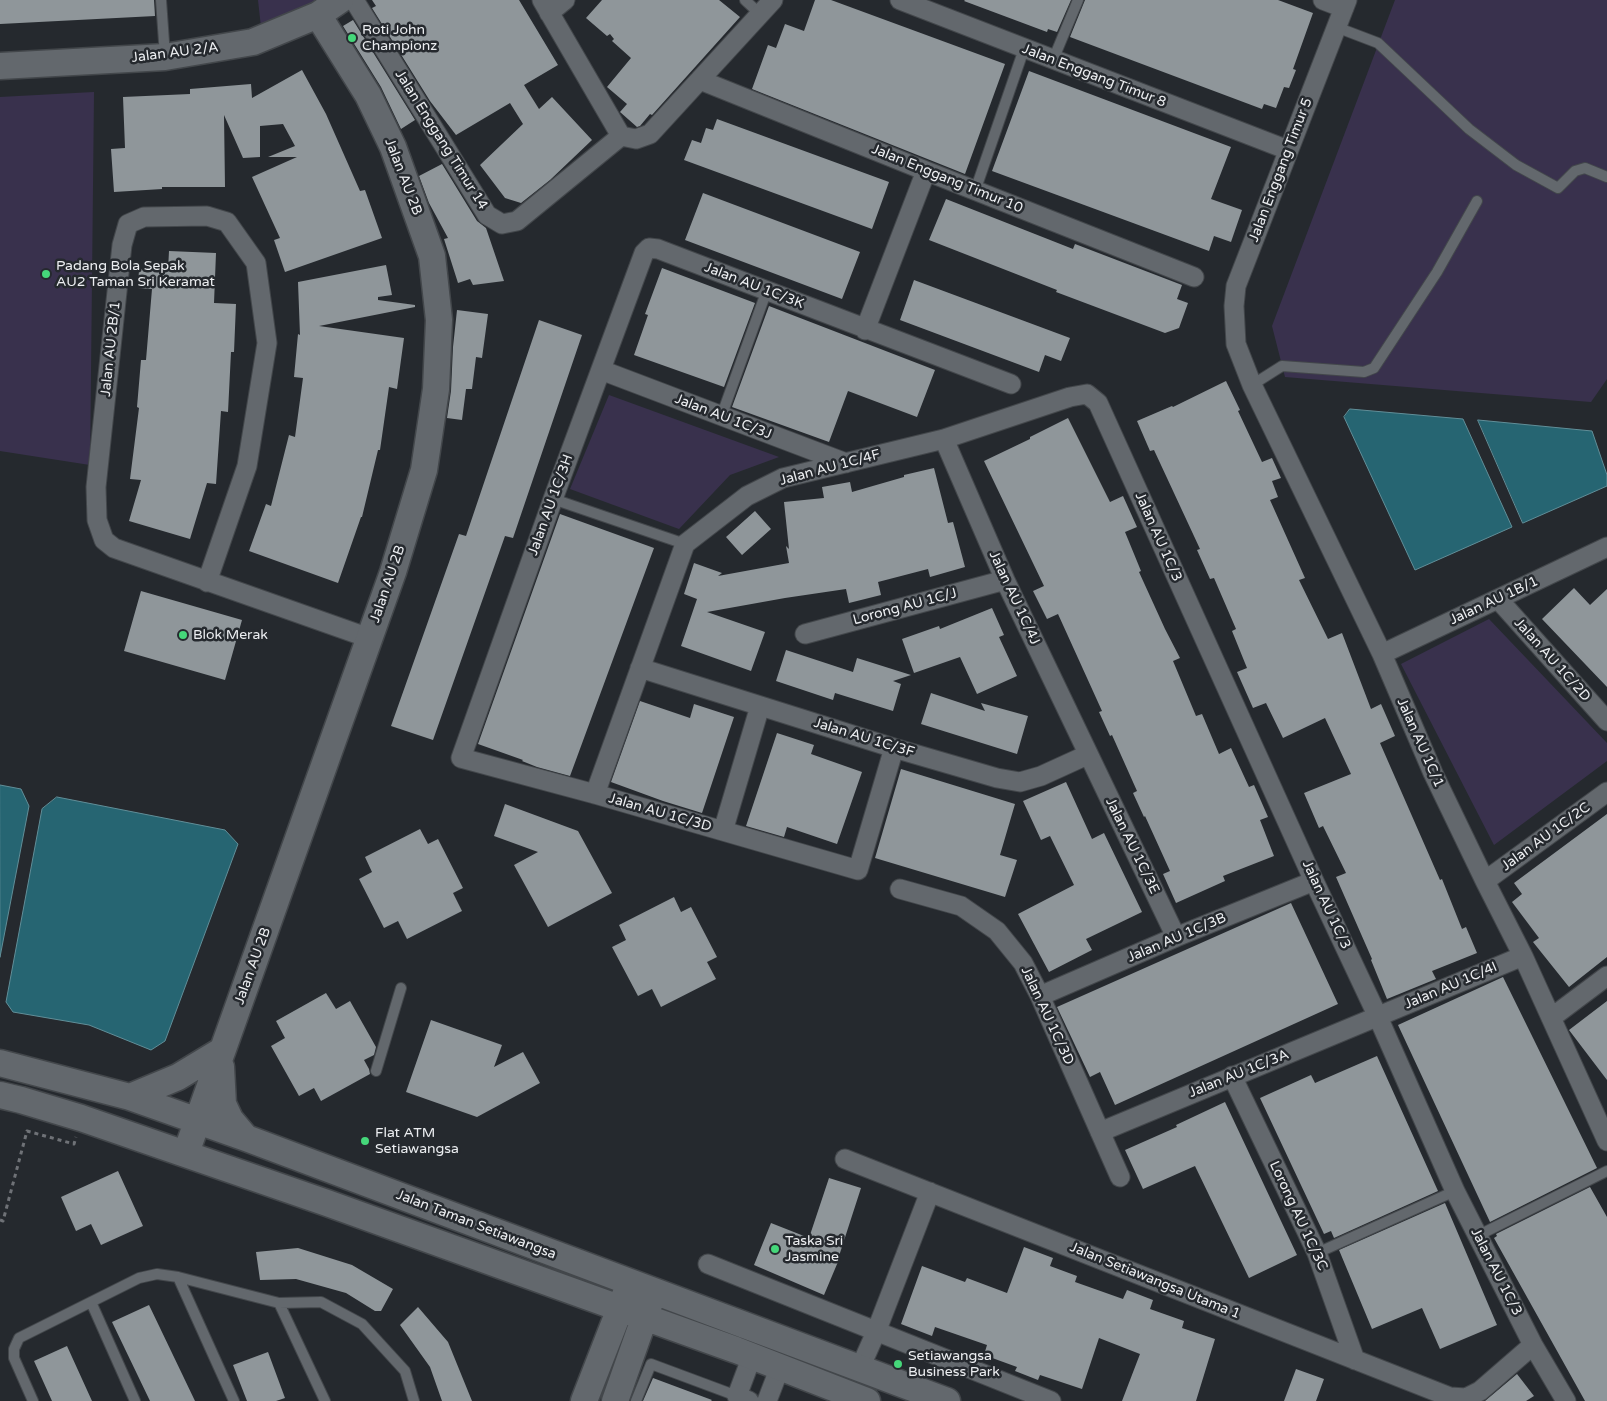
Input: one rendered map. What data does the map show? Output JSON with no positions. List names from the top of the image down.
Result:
{
  "streets": {
    "main road": ["Jalan AU 2/A", "Jalan AU 2B", "Jalan Taman Setiawangsa"],
    "street": [
      "Jalan Enggang Timur 8",
      "Jalan Enggang Timur 14",
      "Jalan Enggang Timur 5",
      "Jalan Enggang Timur 10",
      "Jalan AU 1C/3K",
      "Jalan AU 2B/1",
      "Jalan AU 1C/3J",
      "Jalan AU 1C/4F",
      "Jalan AU 1C/3H",
      "Jalan AU 1C/3",
      "Jalan AU 1C/4J",
      "Jalan AU 1B/1",
      "Lorong AU 1C/J",
      "Jalan AU 1C/2D",
      "Jalan AU 1C/3F",
      "Jalan AU 1C/1",
      "Jalan AU 1C/3D",
      "Jalan AU 1C/2C",
      "Jalan AU 1C/3E",
      "Jalan AU 1C/3B",
      "Jalan AU 1C/4I",
      "Jalan AU 1C/3A",
      "Lorong AU 1C/3C",
      "Jalan Setiawangsa Utama 1"
    ]
  },
  "crossings": [
    ["Jalan AU 2/A", "Jalan AU 2B"],
    ["Jalan Enggang Timur 8", "Jalan Enggang Timur 5"],
    ["Jalan Enggang Timur 5", "Jalan AU 1C/1"],
    ["Jalan AU 2B", "Jalan AU 2B/1"],
    ["Jalan AU 2B", "Jalan Taman Setiawangsa"],
    ["Jalan AU 1C/3K", "Jalan AU 1C/3H"],
    ["Jalan AU 1C/3J", "Jalan AU 1C/4F"],
    ["Jalan AU 1C/3J", "Jalan AU 1C/3H"],
    ["Jalan AU 1C/4F", "Jalan AU 1C/3"],
    ["Jalan AU 1C/4F", "Jalan AU 1C/4J"],
    ["Jalan AU 1C/3H", "Jalan AU 1C/3D"],
    ["Jalan AU 1C/3", "Jalan AU 1C/3B"],
    ["Jalan AU 1C/3", "Jalan AU 1C/4I"],
    ["Jalan AU 1C/3", "Jalan AU 1C/3A"],
    ["Jalan AU 1C/3", "Jalan Setiawangsa Utama 1"],
    ["Jalan AU 1C/4J", "Lorong AU 1C/J"],
    ["Jalan AU 1C/4J", "Jalan AU 1C/3F"],
    ["Jalan AU 1C/4J", "Jalan AU 1C/3E"],
    ["Jalan AU 1B/1", "Jalan AU 1C/2D"],
    ["Jalan AU 1B/1", "Jalan AU 1C/1"],
    ["Jalan AU 1C/3F", "Jalan AU 1C/3D"],
    ["Jalan AU 1C/3F", "Jalan AU 1C/3E"],
    ["Jalan AU 1C/1", "Jalan AU 1C/2C"],
    ["Jalan AU 1C/1", "Jalan AU 1C/4I"],
    ["Jalan AU 1C/3D", "Jalan AU 1C/3B"],
    ["Jalan AU 1C/3D", "Jalan AU 1C/3A"],
    ["Jalan AU 1C/3E", "Jalan AU 1C/3B"],
    ["Jalan AU 1C/4I", "Jalan AU 1C/3A"],
    ["Jalan AU 1C/3A", "Lorong AU 1C/3C"],
    ["Lorong AU 1C/3C", "Jalan Setiawangsa Utama 1"]
  ],
  "places": [
    "Roti John Championz",
    "Padang Bola Sepak AU2 Taman Sri Keramat",
    "Blok Merak",
    "Flat ATM Setiawangsa",
    "Taska Sri Jasmine",
    "Setiawangsa Business Park"
  ]
}
